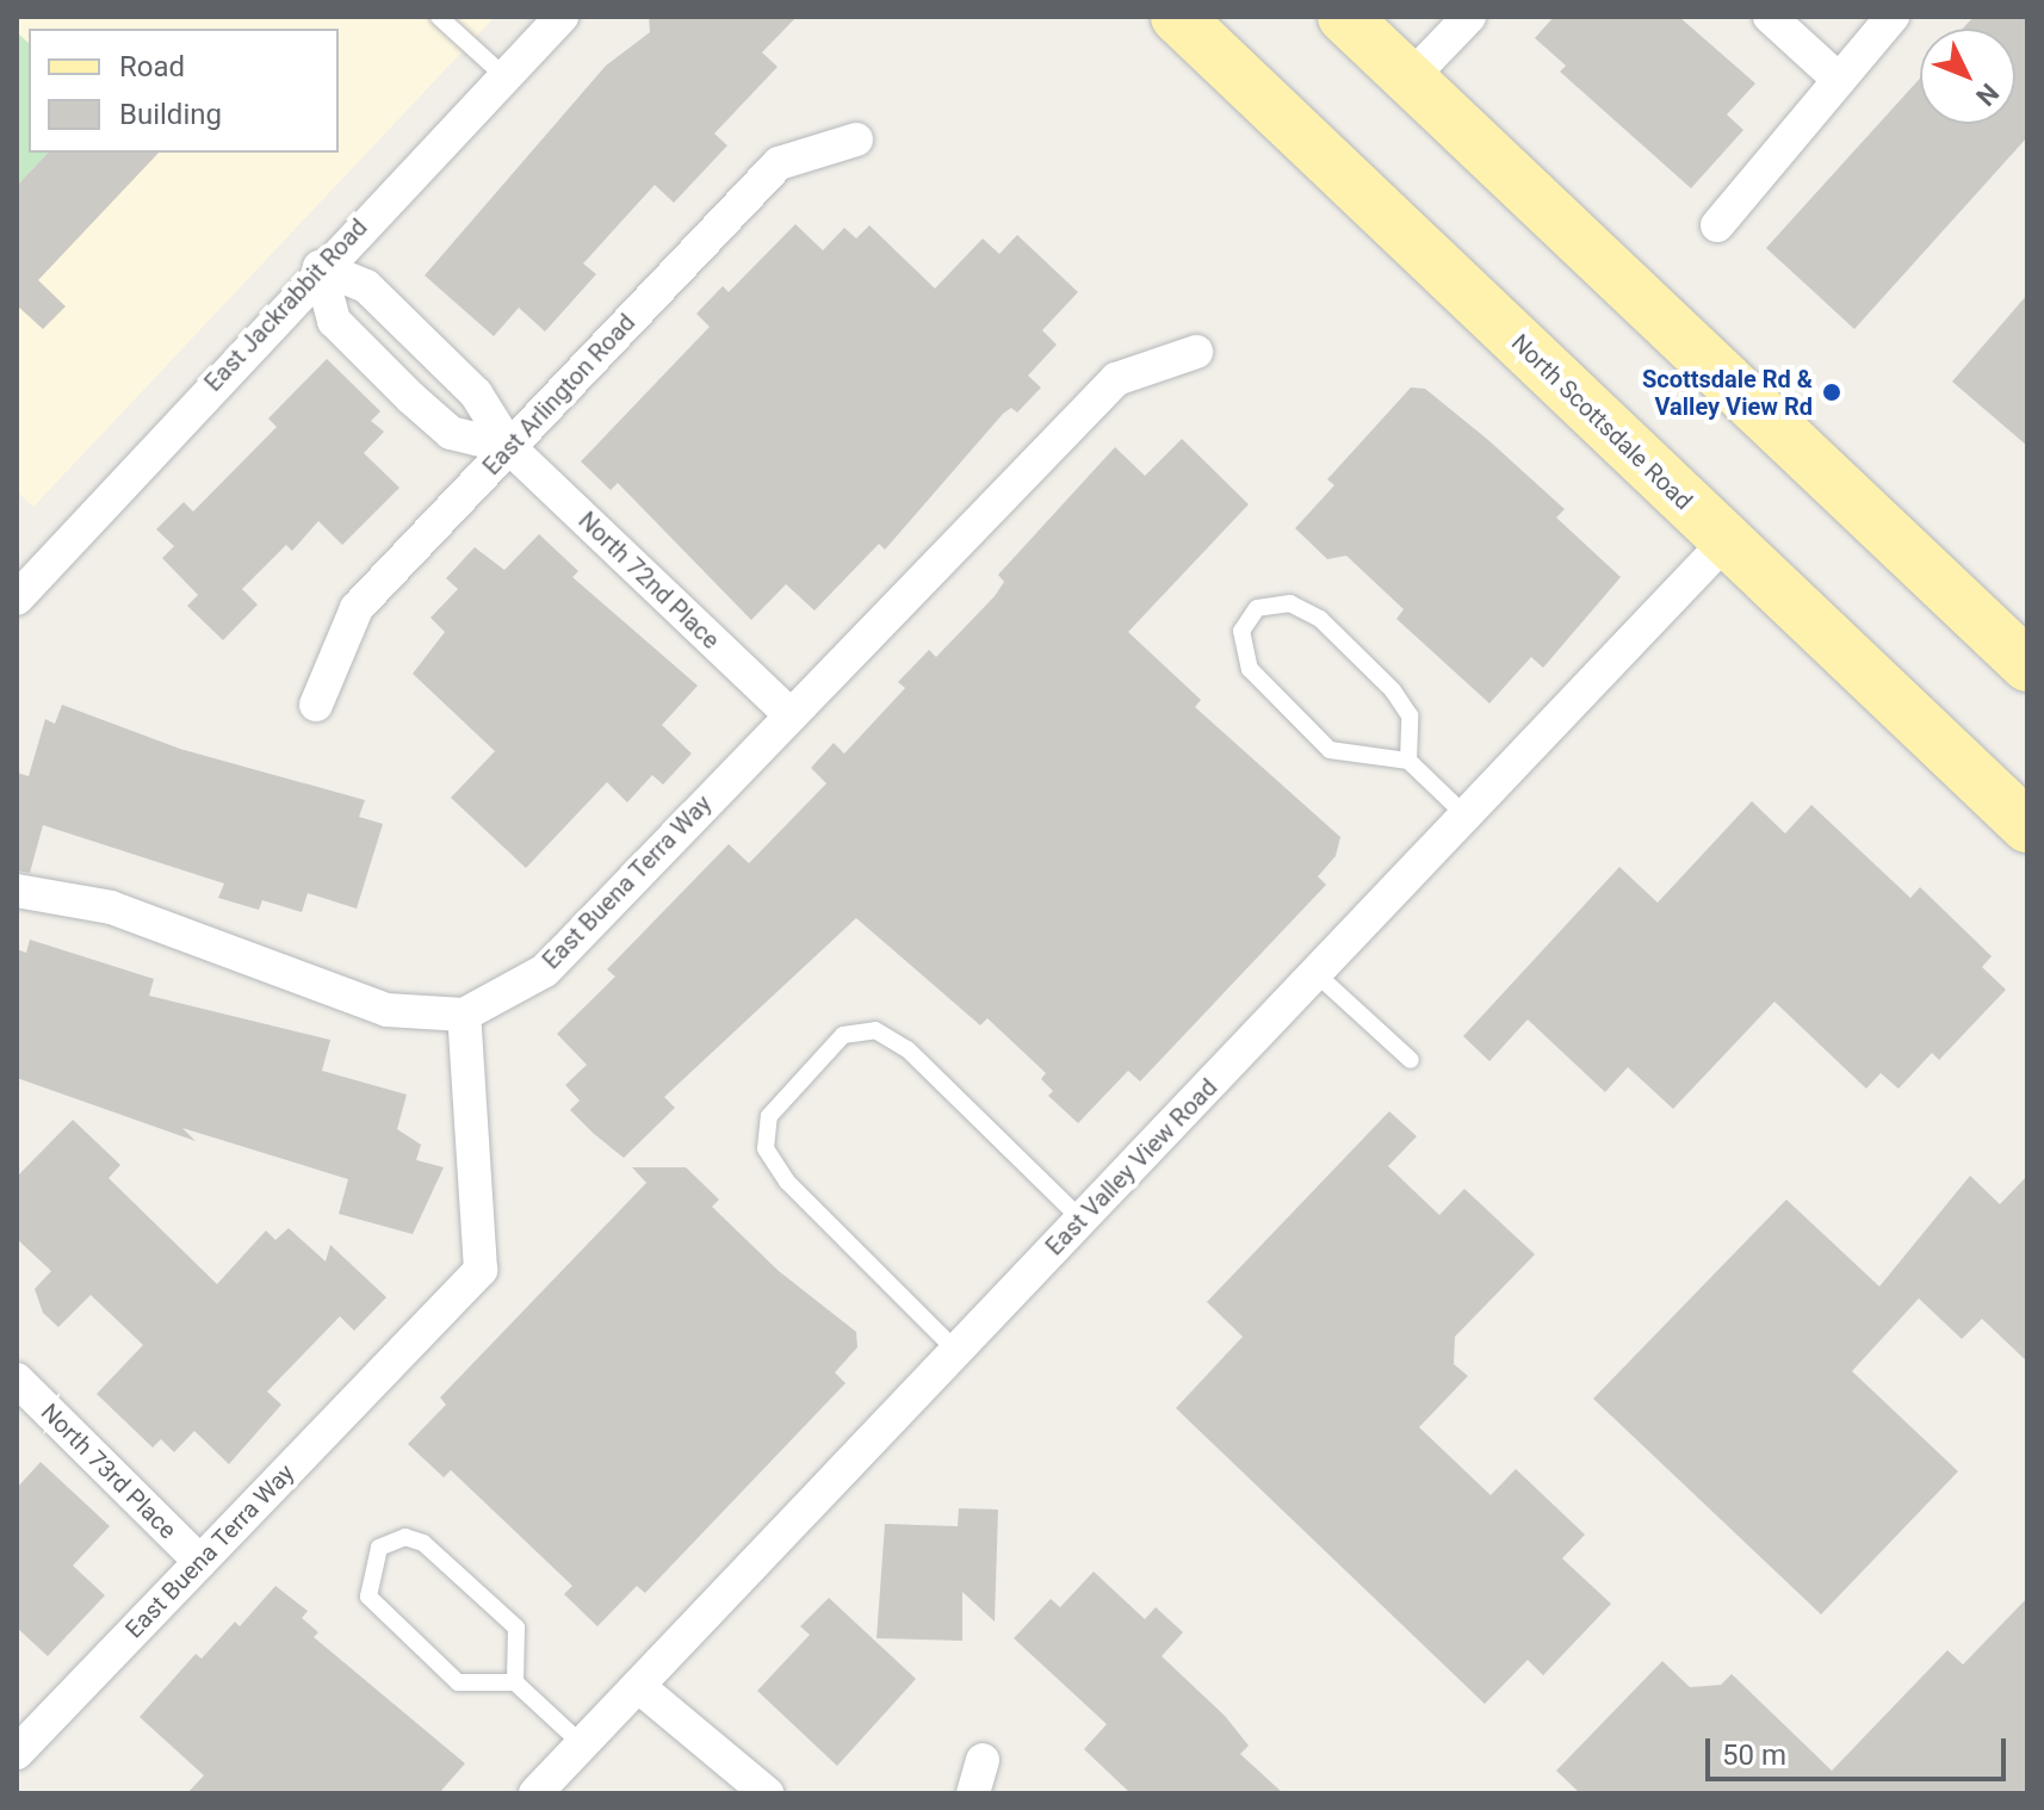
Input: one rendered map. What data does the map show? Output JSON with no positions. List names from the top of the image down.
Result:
{
  "streets": {
    "main road": ["North Scottsdale Road"],
    "street": [
      "East Jackrabbit Road",
      "East Arlington Road",
      "North 72nd Place",
      "East Buena Terra Way",
      "East Valley View Road",
      "North 73rd Place"
    ]
  },
  "crossings": [
    ["East Jackrabbit Road", "North 72nd Place"],
    ["East Arlington Road", "North 72nd Place"],
    ["North Scottsdale Road", "East Valley View Road"],
    ["North 72nd Place", "East Buena Terra Way"],
    ["East Buena Terra Way", "North 73rd Place"]
  ],
  "places": ["Scottsdale Rd & Valley View Rd"],
  "legend": ["Road", "Building"],
  "scale_bar": "50 m",
  "north": "bottom right"
}
